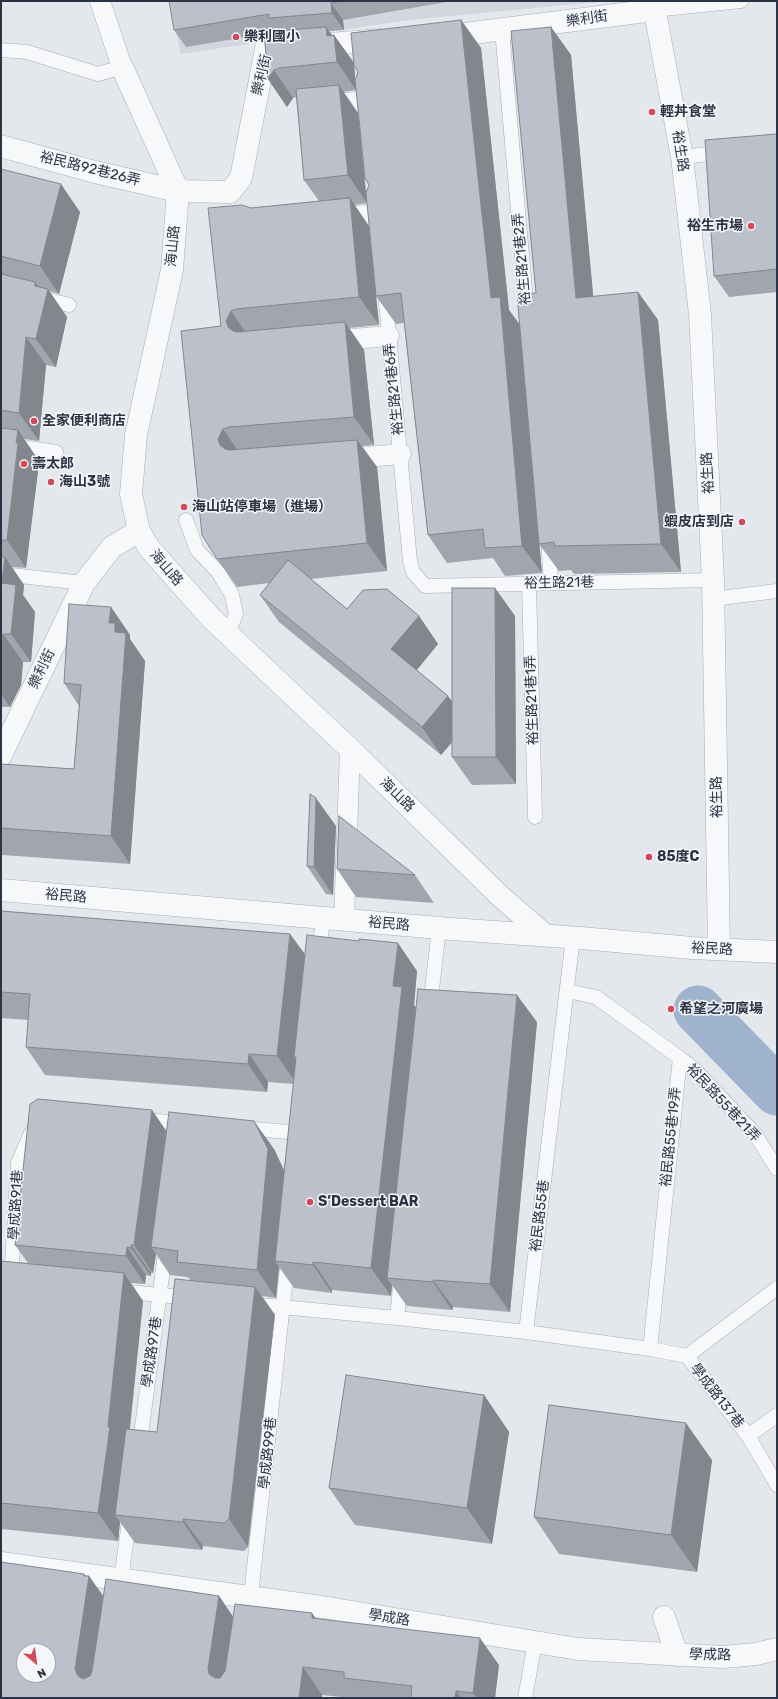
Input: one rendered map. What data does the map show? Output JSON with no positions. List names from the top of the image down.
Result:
{
  "streets": {
    "street": [
      "樂利街",
      "裕生路",
      "裕民路92巷26弄",
      "海山路",
      "裕生路21巷6弄",
      "裕民路",
      "學成路"
    ],
    "lane": [
      "裕生路21巷2弄",
      "裕生路21巷",
      "裕生路21巷1弄",
      "裕民路55巷21弄",
      "裕民路55巷19弄",
      "學成路91巷",
      "裕民路55巷",
      "學成路97巷",
      "學成路137巷",
      "學成路99巷"
    ]
  },
  "crossings": [
    ["樂利街", "裕生路"],
    ["樂利街", "裕民路92巷26弄"],
    ["樂利街", "海山路"],
    ["樂利街", "裕生路21巷2弄"],
    ["裕生路", "裕生路21巷"],
    ["裕生路", "裕民路"],
    ["裕民路92巷26弄", "海山路"],
    ["海山路", "裕民路"],
    ["裕生路21巷6弄", "裕生路21巷"],
    ["裕生路21巷", "裕生路21巷1弄"],
    ["裕民路", "裕民路55巷"],
    ["裕民路55巷21弄", "裕民路55巷19弄"],
    ["學成路99巷", "學成路"]
  ],
  "places": [
    "樂利國小",
    "輕丼食堂",
    "裕生市場",
    "全家便利商店",
    "壽太郎",
    "海山3號",
    "海山站停車場（進場）",
    "蝦皮店到店",
    "85度C",
    "希望之河廣場",
    "S’Dessert BAR"
  ],
  "north": "bottom right"
}
